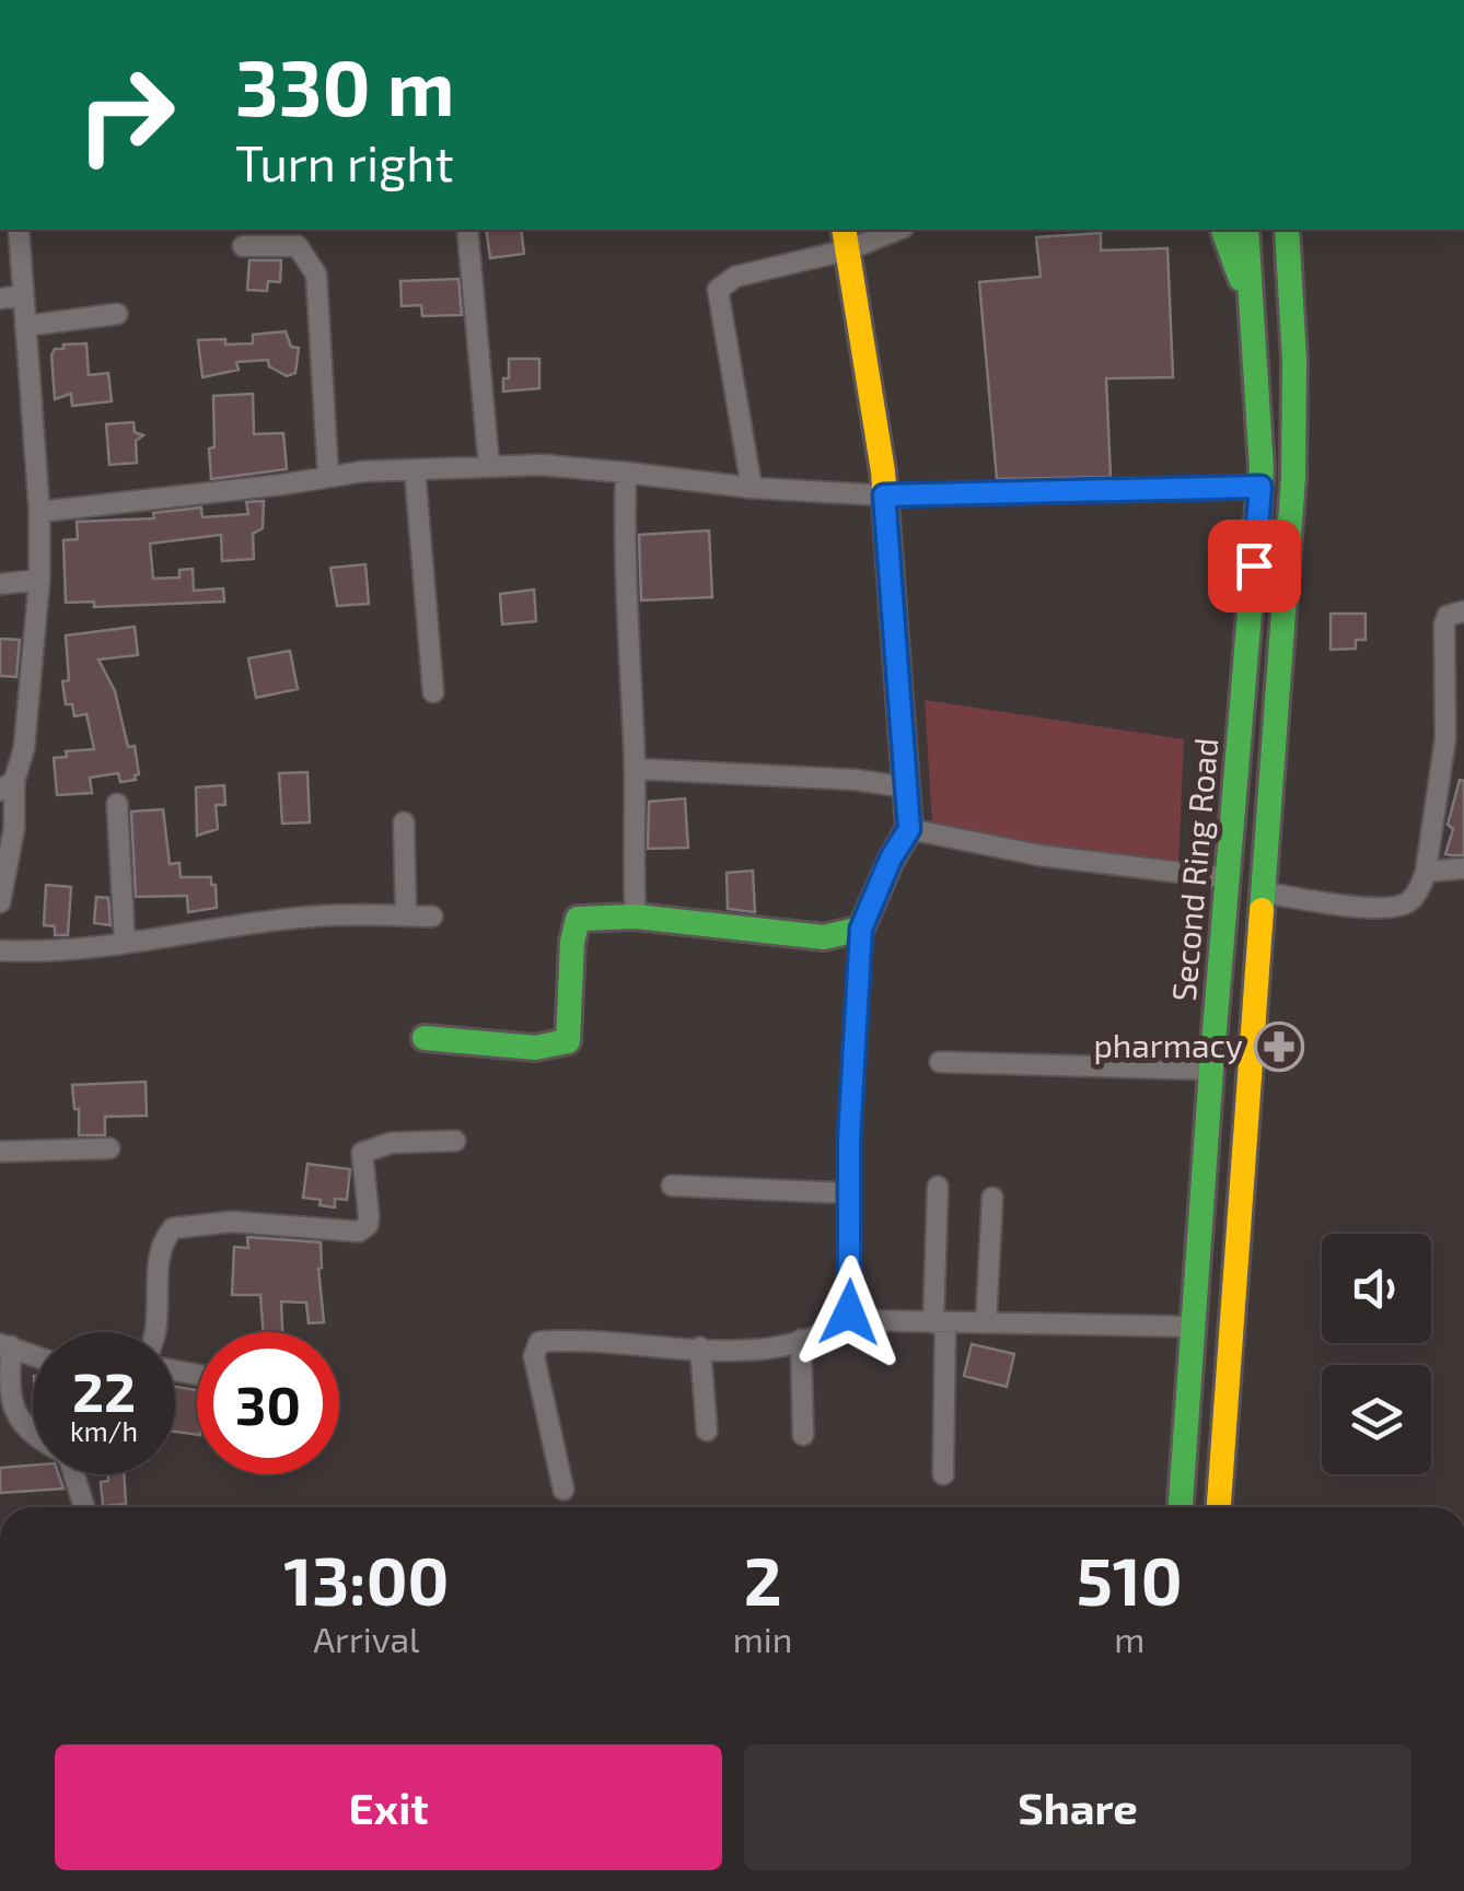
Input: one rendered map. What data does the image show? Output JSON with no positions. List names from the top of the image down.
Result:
{
  "streets": {
    "main road": ["Second Ring Road"]
  },
  "places": {
    "pharmacy": ["pharmacy"]
  },
  "page": {
    "turn": ["330 m", "Turn right"],
    "speed": "22 km/h",
    "limit": "30",
    "eta": [
      "13:00",
      "Arrival",
      "2",
      "min",
      "510",
      "m"
    ],
    "buttons": ["Exit", "Share"]
  }
}
